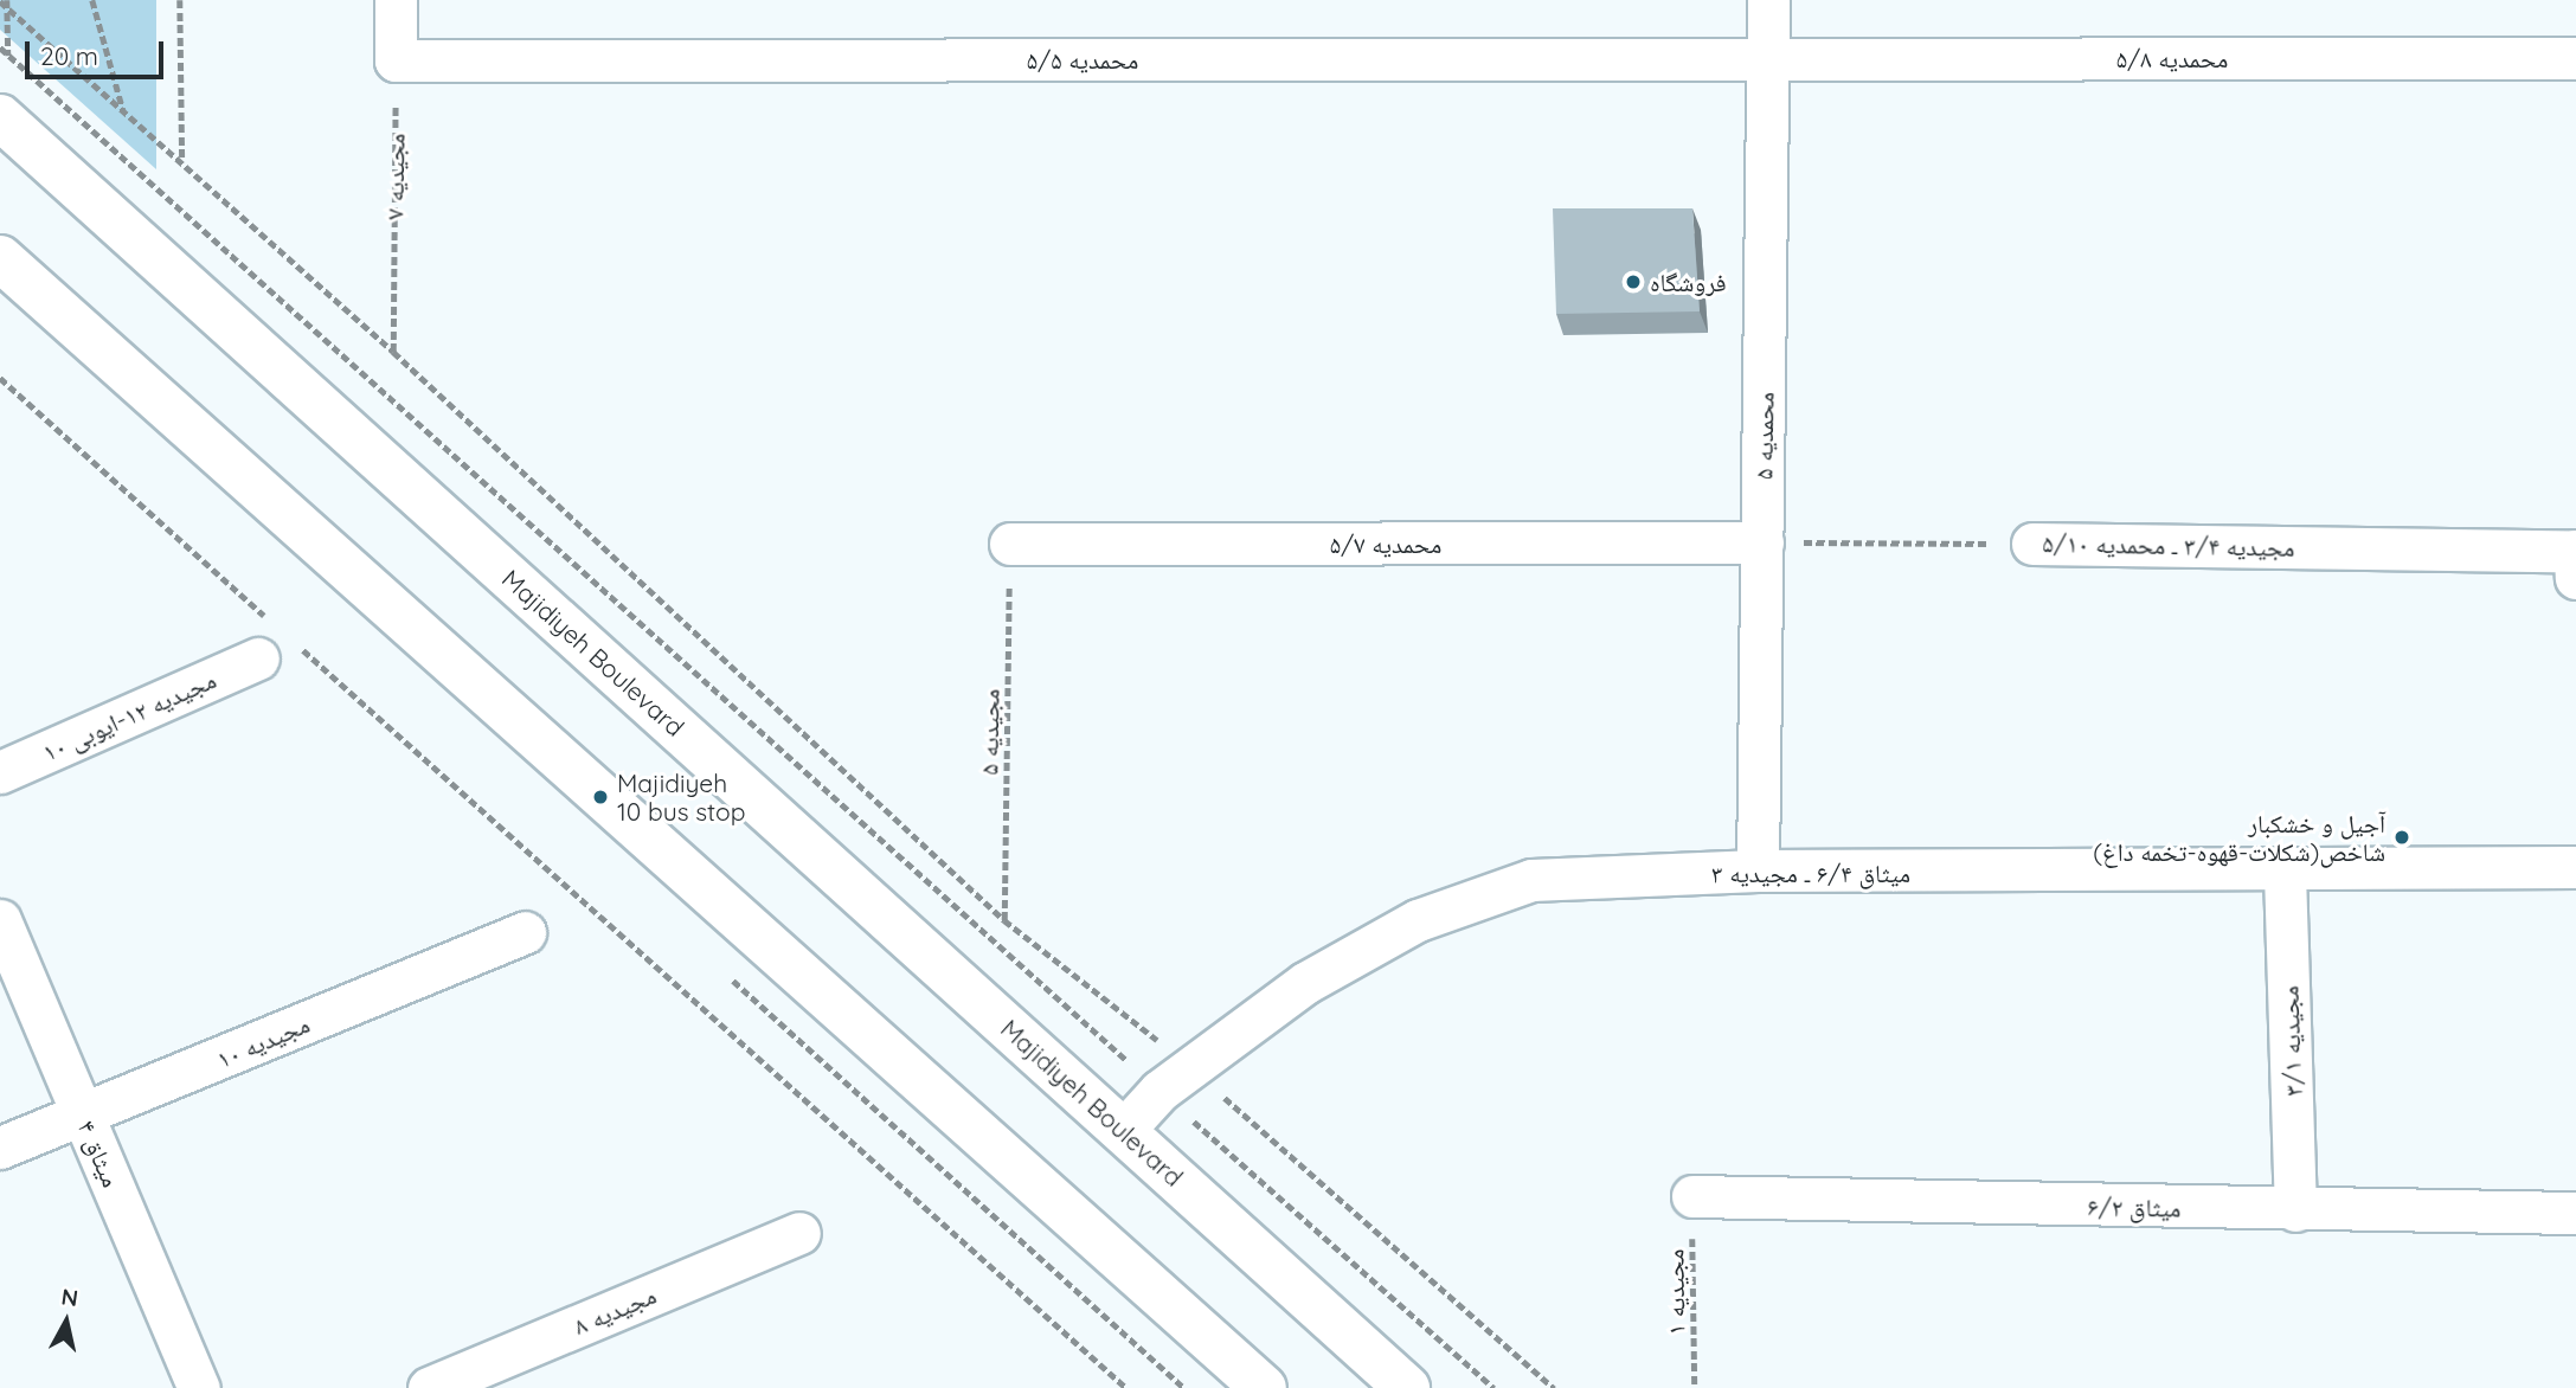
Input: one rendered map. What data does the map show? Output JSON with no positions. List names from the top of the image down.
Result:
{
  "streets": {
    "main road": ["Majidiyeh Boulevard"],
    "street": [
      "محمدیه ۵/۸",
      "محمدیه ۵/۵",
      "محمدیه ۵",
      "محمدیه ۵/۷",
      "مجیدیه ۳/۴ ـ محمدیه ۵/۱۰",
      "مجیدیه ۱۲-ایوبی ۱۰",
      "میثاق ۶/۴ ـ مجیدیه ۳",
      "مجیدیه ۱۰",
      "مجیدیه ۳/۱",
      "میثاق ۴",
      "میثاق ۶/۲",
      "مجیدیه ۸"
    ],
    "path": ["مجیدیه ۷", "مجیدیه ۵", "مجیدیه ۱"]
  },
  "crossings": [
    ["محمدیه ۵/۸", "محمدیه ۵/۵"],
    ["محمدیه ۵/۸", "محمدیه ۵"],
    ["محمدیه ۵/۵", "مجیدیه ۷"],
    ["محمدیه ۵/۵", "محمدیه ۵"],
    ["محمدیه ۵", "محمدیه ۵/۷"],
    ["محمدیه ۵", "مجیدیه ۳/۴ ـ محمدیه ۵/۱۰"],
    ["محمدیه ۵", "میثاق ۶/۴ ـ مجیدیه ۳"],
    ["محمدیه ۵/۷", "مجیدیه ۳/۴ ـ محمدیه ۵/۱۰"],
    ["محمدیه ۵/۷", "مجیدیه ۵"],
    ["Majidiyeh Boulevard", "میثاق ۶/۴ ـ مجیدیه ۳"],
    ["میثاق ۶/۴ ـ مجیدیه ۳", "مجیدیه ۳/۱"],
    ["مجیدیه ۱۰", "میثاق ۴"],
    ["مجیدیه ۳/۱", "میثاق ۶/۲"],
    ["میثاق ۶/۲", "مجیدیه ۱"]
  ],
  "places": ["فروشگاه", "Majidiyeh 10 bus stop", "آجیل و خشکبار شاخص(شکلات-قهوه-تخمه داغ)"],
  "scale_bar": "20 m",
  "north": "top"
}
